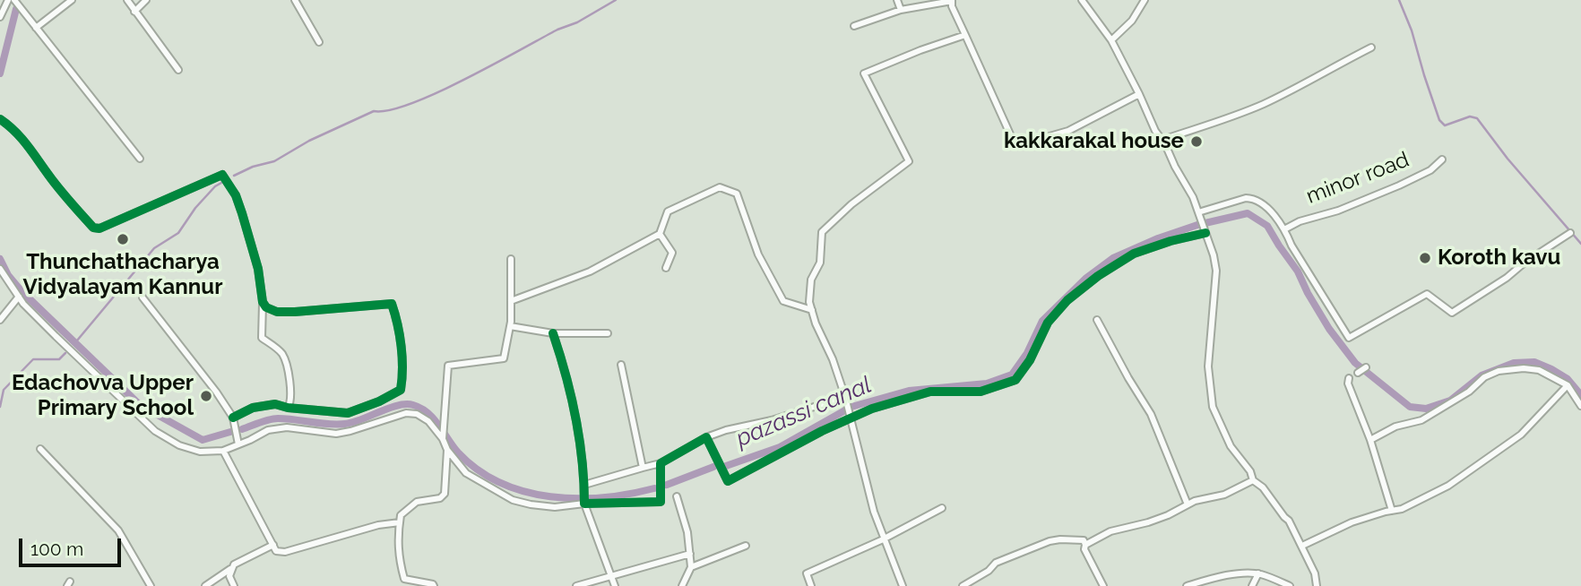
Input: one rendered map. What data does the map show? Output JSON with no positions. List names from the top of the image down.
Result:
{
  "streets": {
    "street": ["minor road"]
  },
  "water": ["pazassi canal"],
  "places": [
    "kakkarakal house",
    "Thunchathacharya Vidyalayam Kannur",
    "Koroth kavu",
    "Edachovva Upper Primary School"
  ],
  "scale_bar": "100 m"
}
